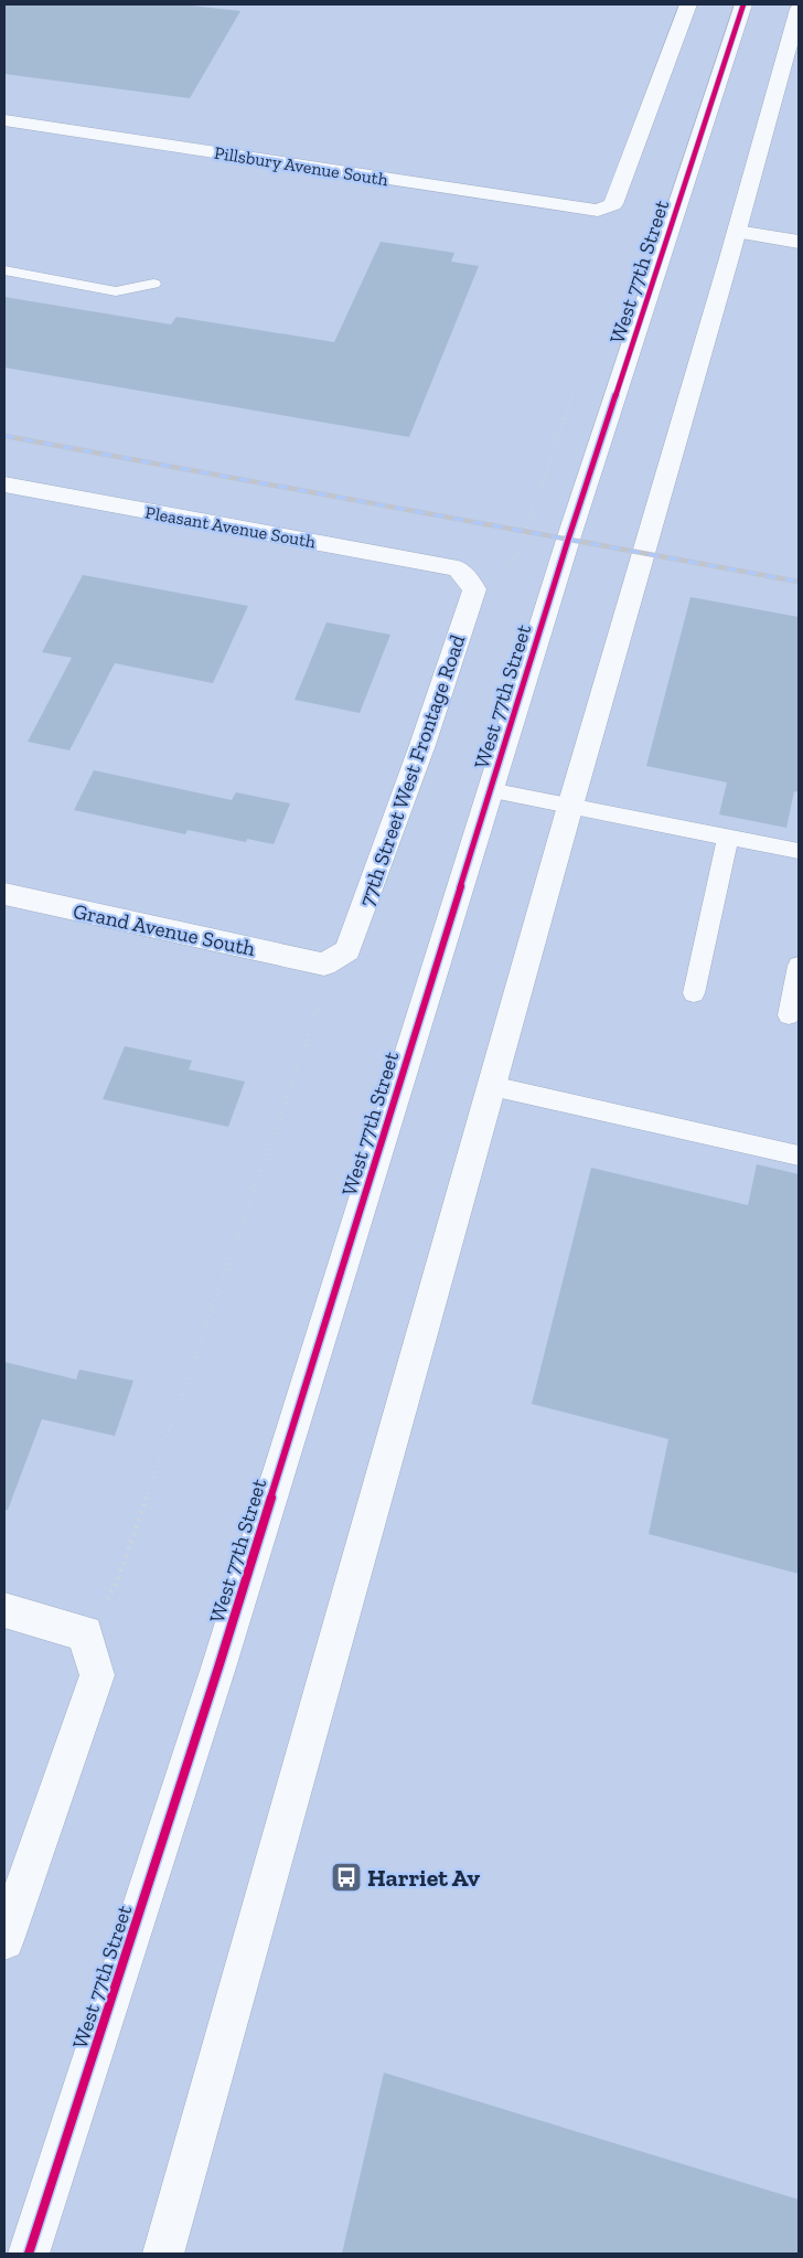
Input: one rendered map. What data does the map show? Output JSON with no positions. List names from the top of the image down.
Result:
{
  "streets": {
    "street": [
      "Pillsbury Avenue South",
      "West 77th Street",
      "Pleasant Avenue South",
      "77th Street West Frontage Road",
      "Grand Avenue South"
    ]
  },
  "crossings": [
    ["Pleasant Avenue South", "77th Street West Frontage Road"],
    ["77th Street West Frontage Road", "Grand Avenue South"]
  ],
  "places": {
    "bus stop": ["Harriet Av"]
  }
}
